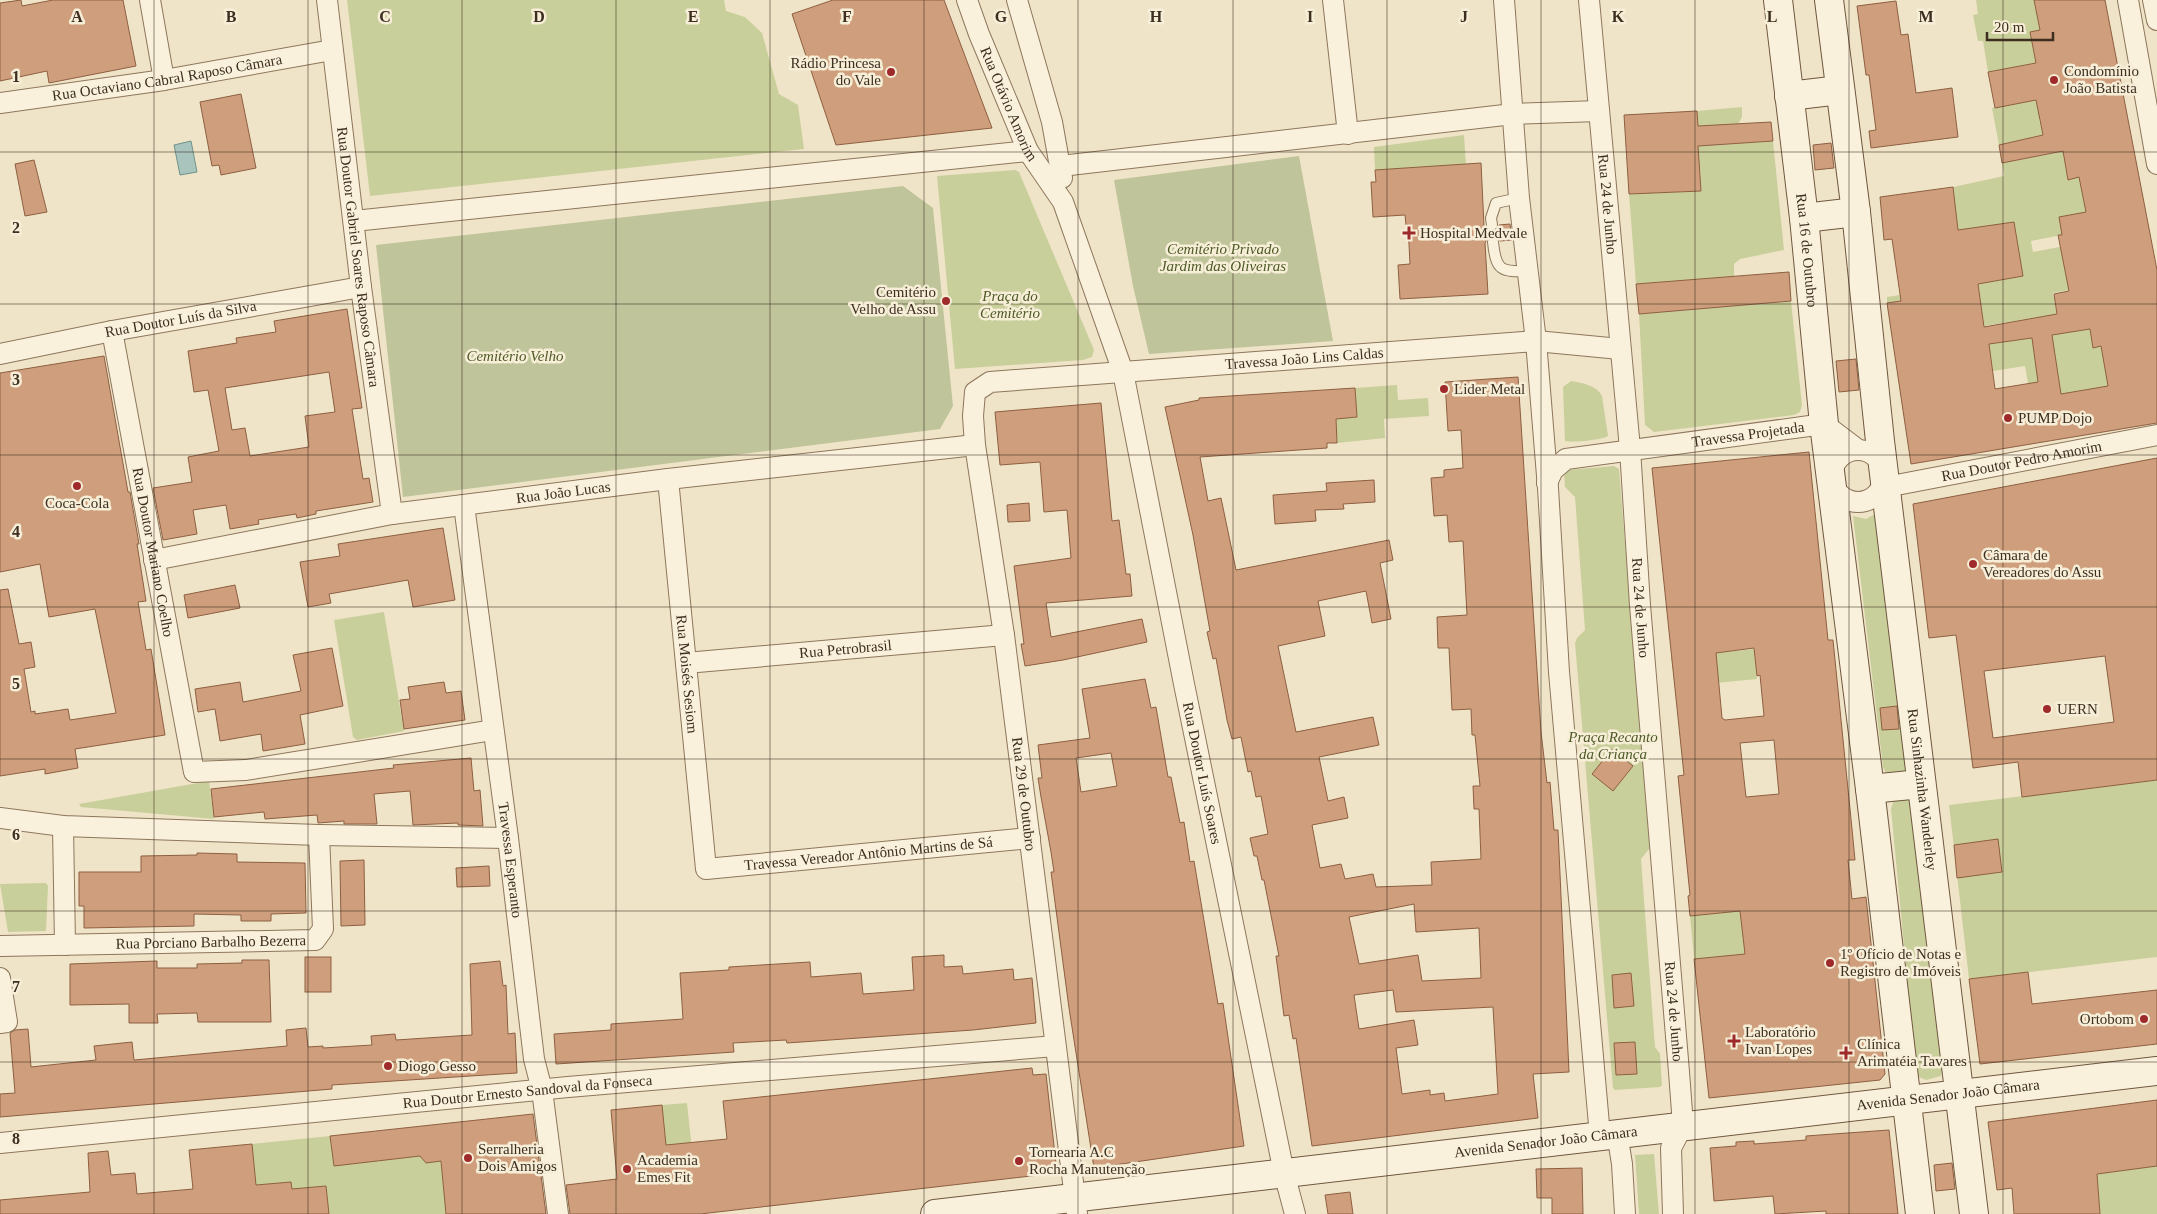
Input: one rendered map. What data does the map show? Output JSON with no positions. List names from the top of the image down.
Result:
{
  "streets": {
    "street": [
      "Rua Octaviano Cabral Raposo Câmara",
      "Rua Otávio Amorim",
      "Rua 24 de Junho",
      "Rua 16 de Outubro",
      "Rua Doutor Gabriel Soares Raposo Câmara",
      "Rua Doutor Luís da Silva",
      "Travessa João Lins Caldas",
      "Travessa Projetada",
      "Rua Doutor Pedro Amorim",
      "Rua João Lucas",
      "Rua Doutor Mariano Coelho",
      "Rua Petrobrasil",
      "Rua Moisés Sesiom",
      "Rua Doutor Luís Soares",
      "Rua Sinhazinha Wanderley",
      "Rua 29 de Outubro",
      "Travessa Vereador Antônio Martins de Sá",
      "Travessa Esperanto",
      "Rua Porciano Barbalho Bezerra",
      "Rua Doutor Ernesto Sandoval da Fonseca",
      "Avenida Senador João Câmara"
    ]
  },
  "crossings": [
    ["Rua Octaviano Cabral Raposo Câmara", "Rua Doutor Gabriel Soares Raposo Câmara"],
    ["Rua Otávio Amorim", "Travessa João Lins Caldas"],
    ["Rua Otávio Amorim", "Rua Doutor Luís Soares"],
    ["Rua 24 de Junho", "Travessa João Lins Caldas"],
    ["Rua 24 de Junho", "Travessa Projetada"],
    ["Rua 24 de Junho", "Avenida Senador João Câmara"],
    ["Rua 16 de Outubro", "Travessa Projetada"],
    ["Rua 16 de Outubro", "Rua Doutor Pedro Amorim"],
    ["Rua 16 de Outubro", "Rua Sinhazinha Wanderley"],
    ["Rua Doutor Gabriel Soares Raposo Câmara", "Rua Doutor Luís da Silva"],
    ["Rua Doutor Gabriel Soares Raposo Câmara", "Rua João Lucas"],
    ["Rua Doutor Luís da Silva", "Rua Doutor Mariano Coelho"],
    ["Travessa João Lins Caldas", "Rua Doutor Luís Soares"],
    ["Travessa João Lins Caldas", "Rua 29 de Outubro"],
    ["Travessa Projetada", "Rua Doutor Pedro Amorim"],
    ["Travessa Projetada", "Rua Sinhazinha Wanderley"],
    ["Rua Doutor Pedro Amorim", "Rua Sinhazinha Wanderley"],
    ["Rua João Lucas", "Rua Doutor Mariano Coelho"],
    ["Rua João Lucas", "Rua Moisés Sesiom"],
    ["Rua João Lucas", "Rua 29 de Outubro"],
    ["Rua João Lucas", "Travessa Esperanto"],
    ["Rua Doutor Mariano Coelho", "Travessa Esperanto"],
    ["Rua Petrobrasil", "Rua Moisés Sesiom"],
    ["Rua Petrobrasil", "Rua 29 de Outubro"],
    ["Rua Moisés Sesiom", "Travessa Vereador Antônio Martins de Sá"],
    ["Rua Doutor Luís Soares", "Avenida Senador João Câmara"],
    ["Rua Sinhazinha Wanderley", "Avenida Senador João Câmara"],
    ["Rua 29 de Outubro", "Travessa Vereador Antônio Martins de Sá"],
    ["Rua 29 de Outubro", "Rua Doutor Ernesto Sandoval da Fonseca"],
    ["Rua 29 de Outubro", "Avenida Senador João Câmara"],
    ["Travessa Esperanto", "Rua Doutor Ernesto Sandoval da Fonseca"]
  ],
  "parks": [
    "Cemitério Privado Jardim das Oliveiras",
    "Praça do Cemitério",
    "Cemitério Velho",
    "Praça Recanto da Criança"
  ],
  "places": {
    "other": [
      "Rádio Princesa do Vale",
      "Condomínio João Batista",
      "Cemitério Velho de Assu",
      "Lider Metal",
      "PUMP Dojo",
      "Coca-Cola",
      "Câmara de Vereadores do Assu",
      "UERN",
      "1º Ofício de Notas e Registro de Imóveis",
      "Ortobom",
      "Diogo Gesso",
      "Serralheria Dois Amigos",
      "Tornearia A.C Rocha Manutenção",
      "Academia Emes Fit"
    ],
    "health": ["Hospital Medvale", "Laboratório Ivan Lopes", "Clínica Arimatéia Tavares"]
  },
  "scale_bar": "20 m",
  "grid": {
    "columns": [
      "A",
      "B",
      "C",
      "D",
      "E",
      "F",
      "G",
      "H",
      "I",
      "J",
      "K",
      "L",
      "M"
    ],
    "rows": [
      "1",
      "2",
      "3",
      "4",
      "5",
      "6",
      "7",
      "8"
    ]
  }
}
